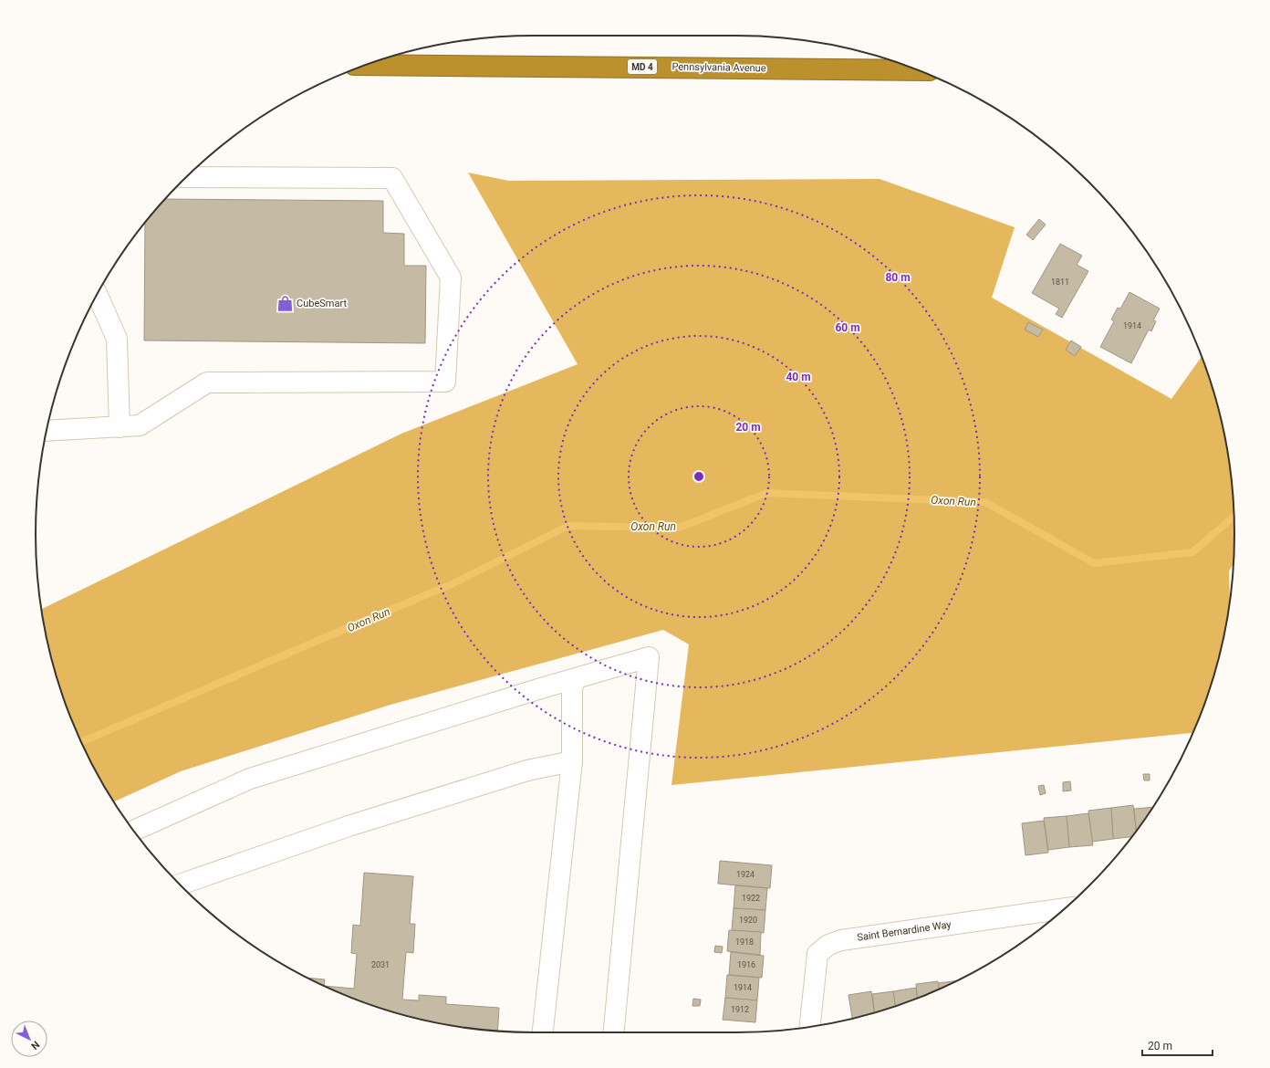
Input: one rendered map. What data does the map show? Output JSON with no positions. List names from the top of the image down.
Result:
{
  "streets": {
    "highway": ["MD 4", "Pennsylvania Avenue"],
    "street": ["Saint Bernardine Way"]
  },
  "water": ["Oxon Run"],
  "places": {
    "shop": ["CubeSmart"]
  },
  "house_numbers": [
    "1811",
    "1914",
    "1924",
    "1922",
    "1920",
    "1918",
    "2031",
    "1916",
    "1914",
    "1912"
  ],
  "scale_bar": "20 m",
  "north": "bottom right",
  "rings": [
    "80 m",
    "60 m",
    "40 m",
    "20 m"
  ]
}
